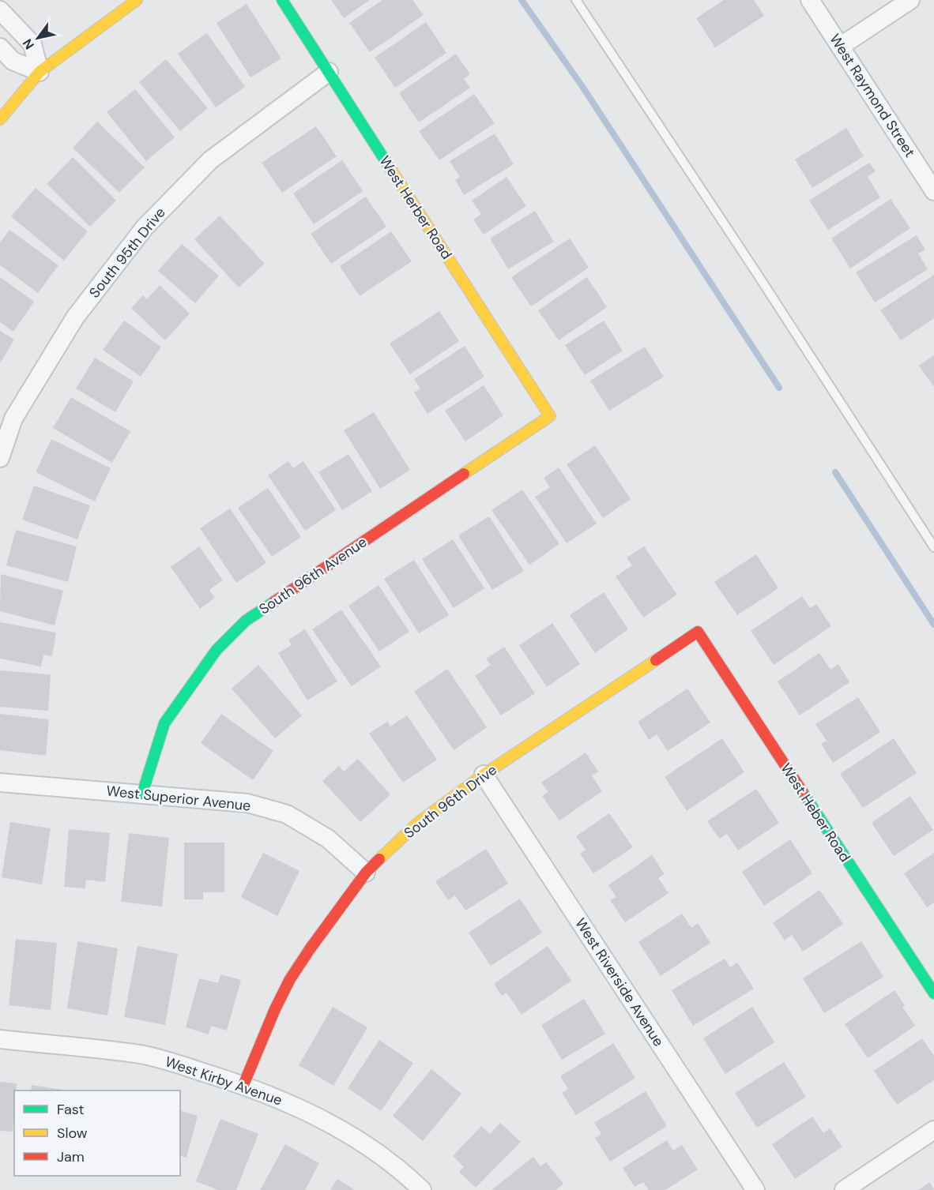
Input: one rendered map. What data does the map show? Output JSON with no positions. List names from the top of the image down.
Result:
{
  "streets": {
    "street": [
      "West Raymond Street",
      "West Herber Road",
      "South 95th Drive",
      "South 96th Avenue",
      "West Superior Avenue",
      "South 96th Drive",
      "West Heber Road",
      "West Riverside Avenue",
      "West Kirby Avenue"
    ]
  },
  "crossings": [
    ["West Herber Road", "South 95th Drive"],
    ["West Herber Road", "South 96th Avenue"],
    ["South 96th Avenue", "West Superior Avenue"],
    ["West Superior Avenue", "South 96th Drive"],
    ["South 96th Drive", "West Heber Road"],
    ["South 96th Drive", "West Riverside Avenue"],
    ["South 96th Drive", "West Kirby Avenue"]
  ],
  "legend": ["Fast", "Slow", "Jam"],
  "north": "bottom left"
}
